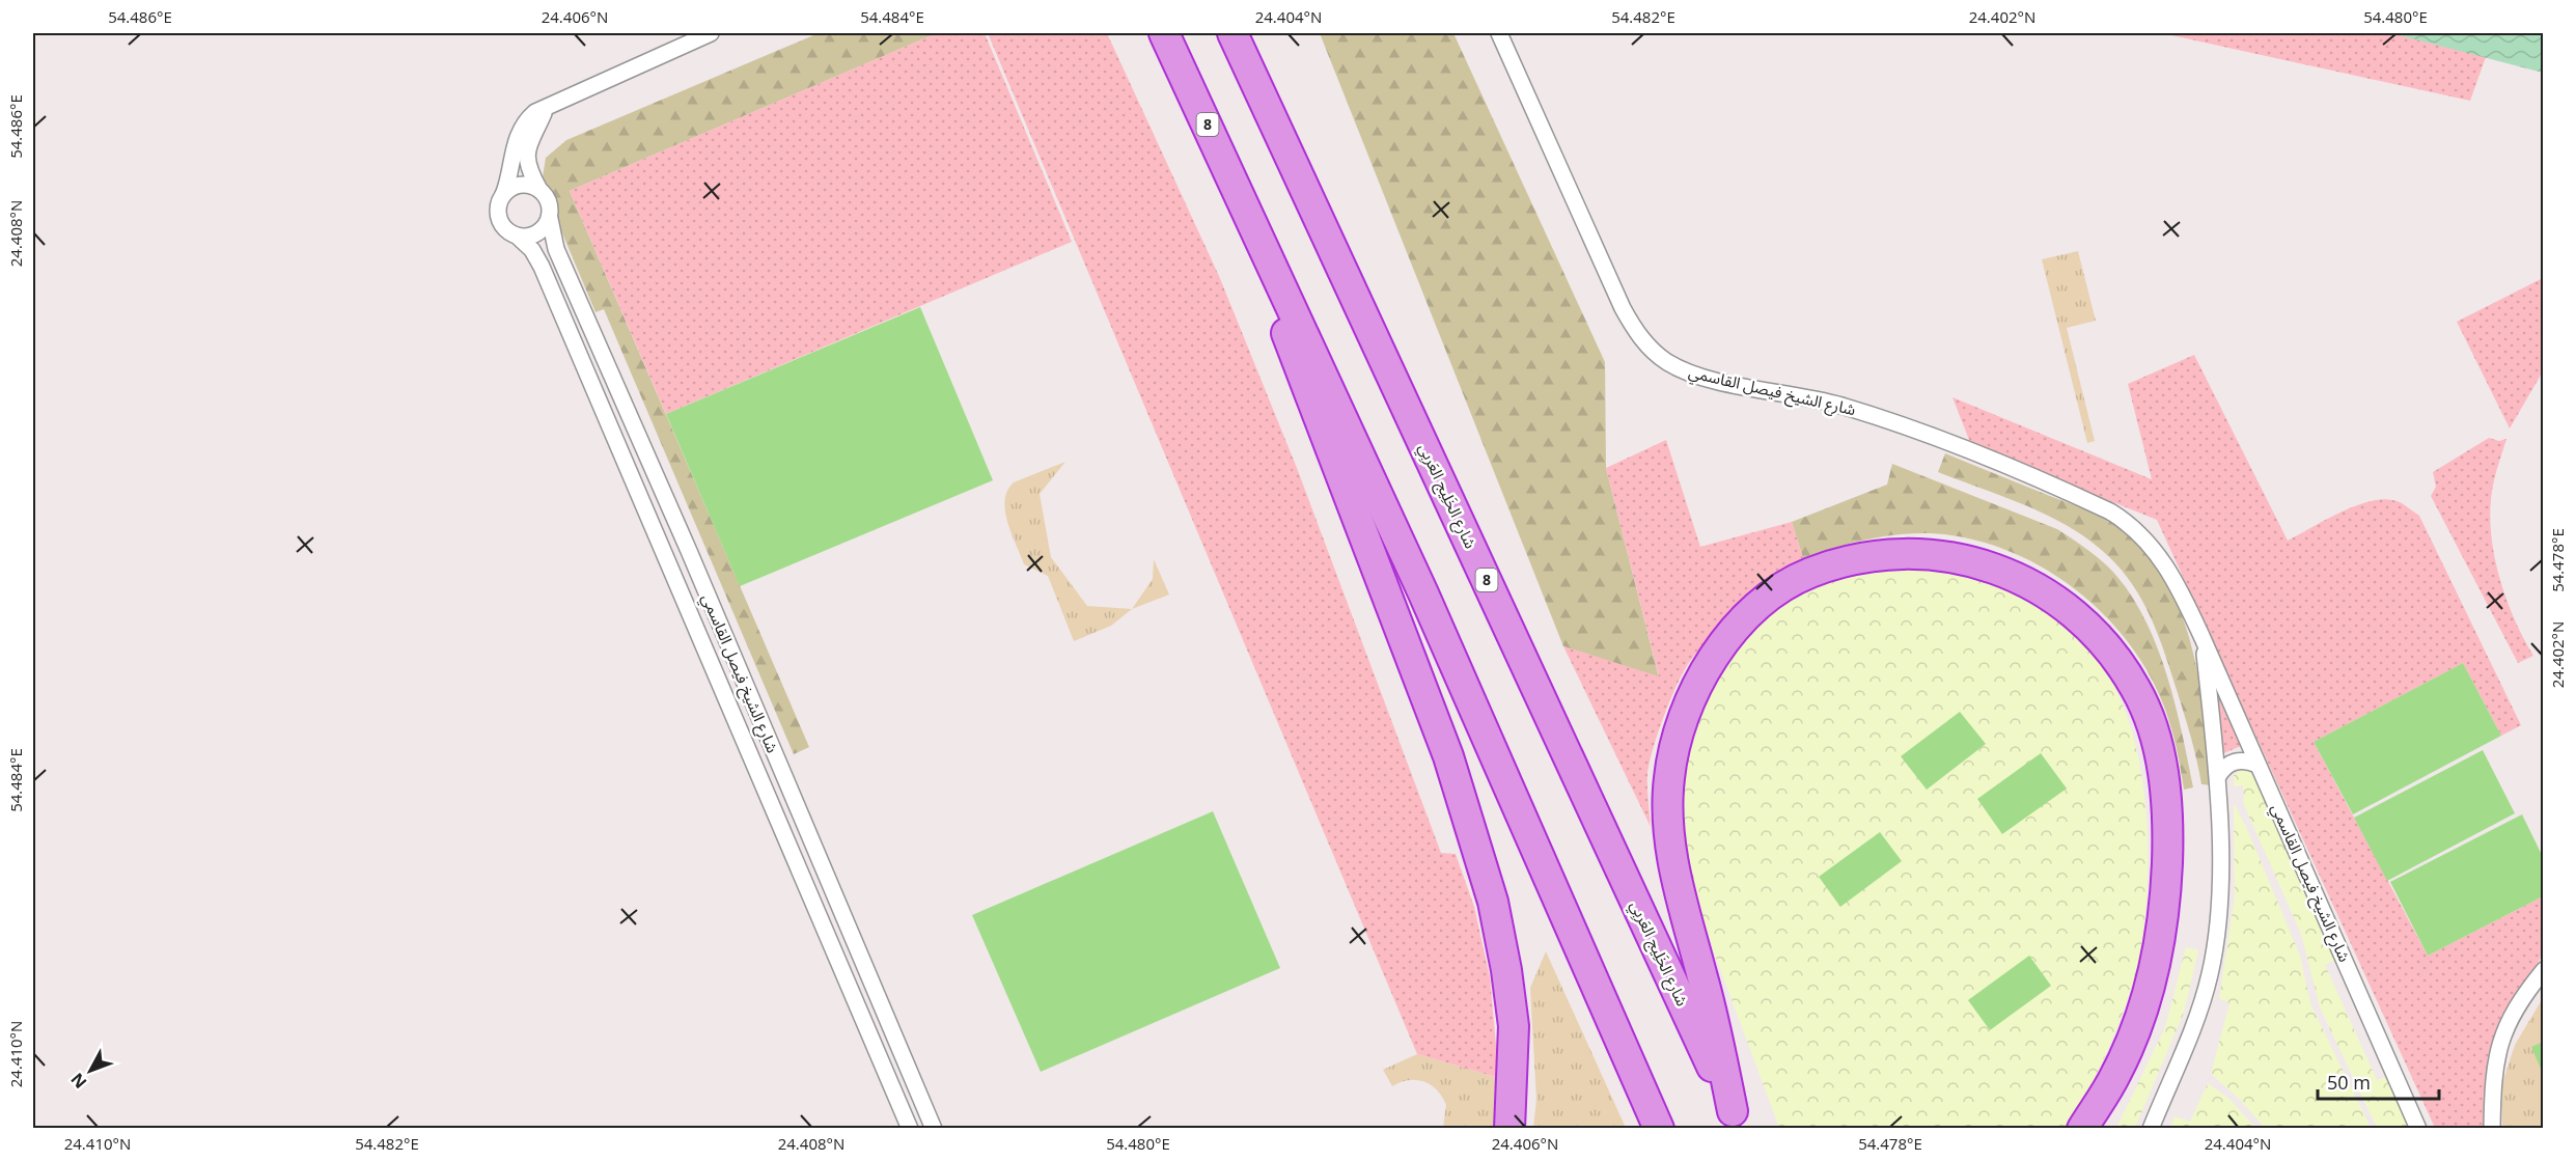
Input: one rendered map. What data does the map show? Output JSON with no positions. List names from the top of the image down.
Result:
{
  "streets": {
    "highway": ["8", "شارع الخَلِيج العَربِي"],
    "street": ["شارع الشيخ فيصل القاسمي"]
  },
  "scale_bar": "50 m",
  "north": "bottom left",
  "coordinates": [
    "54.486°E",
    "24.406°N",
    "54.484°E",
    "24.404°N",
    "54.482°E",
    "24.402°N",
    "54.480°E",
    "24.408°N",
    "54.478°E",
    "24.410°N"
  ]
}
